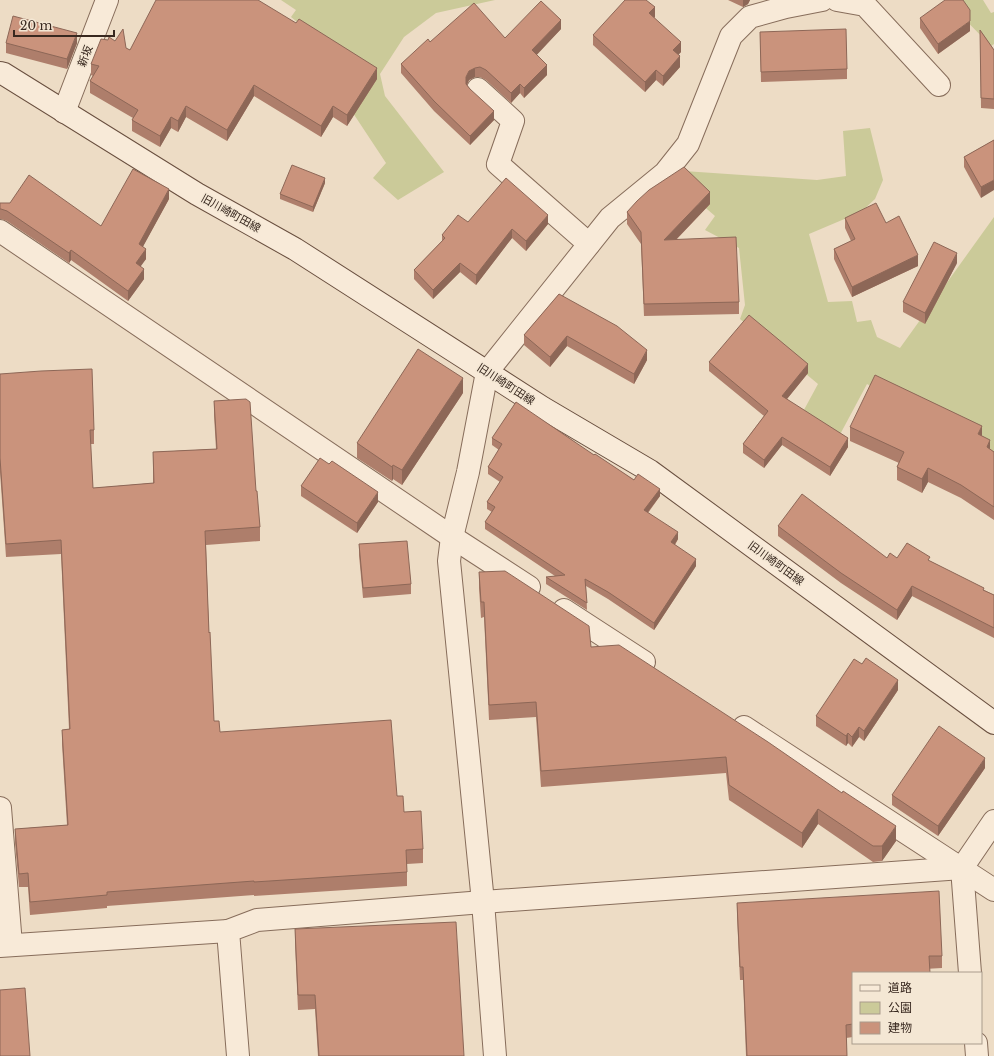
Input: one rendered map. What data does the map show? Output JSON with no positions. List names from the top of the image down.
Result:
{
  "streets": {
    "street": ["新坂", "旧川崎町田線"]
  },
  "crossings": [
    ["新坂", "旧川崎町田線"]
  ],
  "legend": ["道路", "公園", "建物"],
  "scale_bar": "20 m"
}
